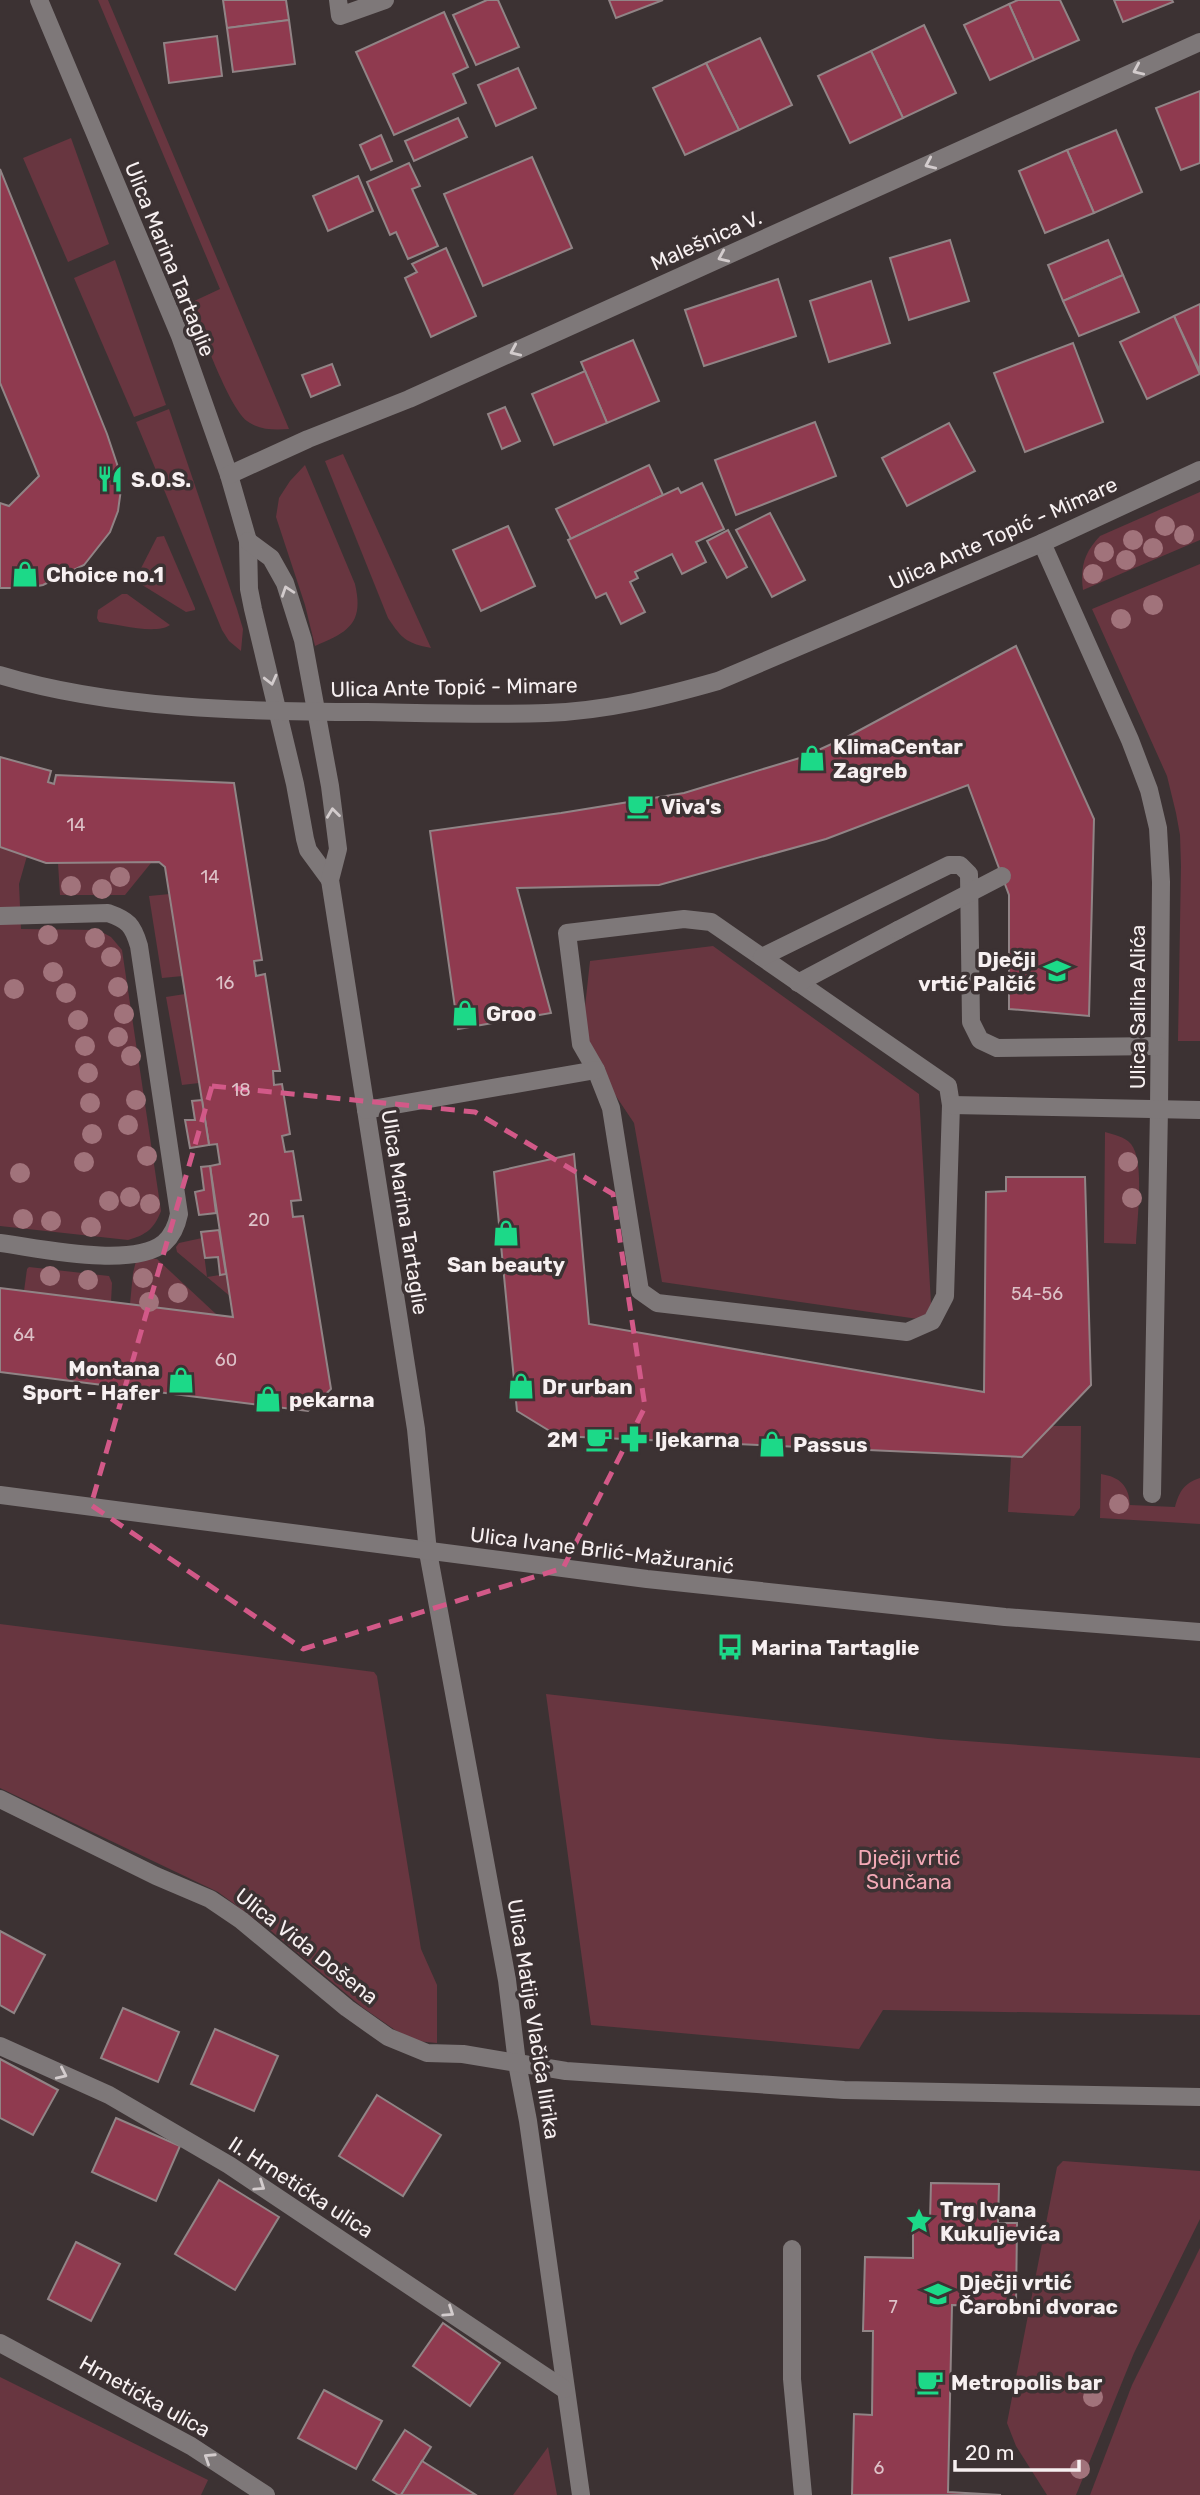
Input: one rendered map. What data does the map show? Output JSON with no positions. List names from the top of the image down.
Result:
{
  "streets": {
    "street": [
      "Malešnica V.",
      "Ulica Marina Tartaglie",
      "Ulica Ante Topić - Mimare",
      "Ulica Saliha Alića",
      "Ulica Ivane Brlić-Mažuranić",
      "Ulica Vida Došena",
      "Ulica Matije Vlačića Ilirika",
      "II. Hrnetićka ulica",
      "Hrnetićka ulica"
    ]
  },
  "crossings": [
    ["Malešnica V.", "Ulica Marina Tartaglie"],
    ["Ulica Marina Tartaglie", "Ulica Ante Topić - Mimare"],
    ["Ulica Marina Tartaglie", "Ulica Ivane Brlić-Mažuranić"],
    ["Ulica Marina Tartaglie", "Ulica Matije Vlačića Ilirika"],
    ["Ulica Ante Topić - Mimare", "Ulica Saliha Alića"],
    ["Ulica Ivane Brlić-Mažuranić", "Ulica Matije Vlačića Ilirika"],
    ["Ulica Vida Došena", "Ulica Matije Vlačića Ilirika"],
    ["Ulica Matije Vlačića Ilirika", "II. Hrnetićka ulica"]
  ],
  "one_way": ["Malešnica V.", "II. Hrnetićka ulica", "Hrnetićka ulica"],
  "parks": ["Dječji vrtić Sunčana"],
  "places": {
    "restaurant": ["S.O.S."],
    "shop": [
      "Choice no.1",
      "KlimaCentar Zagreb",
      "Groo",
      "San beauty",
      "Montana Sport - Hafer",
      "Dr urban",
      "pekarna",
      "Passus"
    ],
    "cafe": ["Viva's", "2M", "Metropolis bar"],
    "school or university": ["Dječji vrtić Palčić", "Dječji vrtić Čarobni dvorac"],
    "pharmacy": ["ljekarna"],
    "bus stop": ["Marina Tartaglie"],
    "place": ["Trg Ivana Kukuljevića"]
  },
  "house_numbers": [
    "14",
    "14",
    "16",
    "18",
    "20",
    "54-56",
    "64",
    "60",
    "7",
    "6"
  ],
  "scale_bar": "20 m"
}
